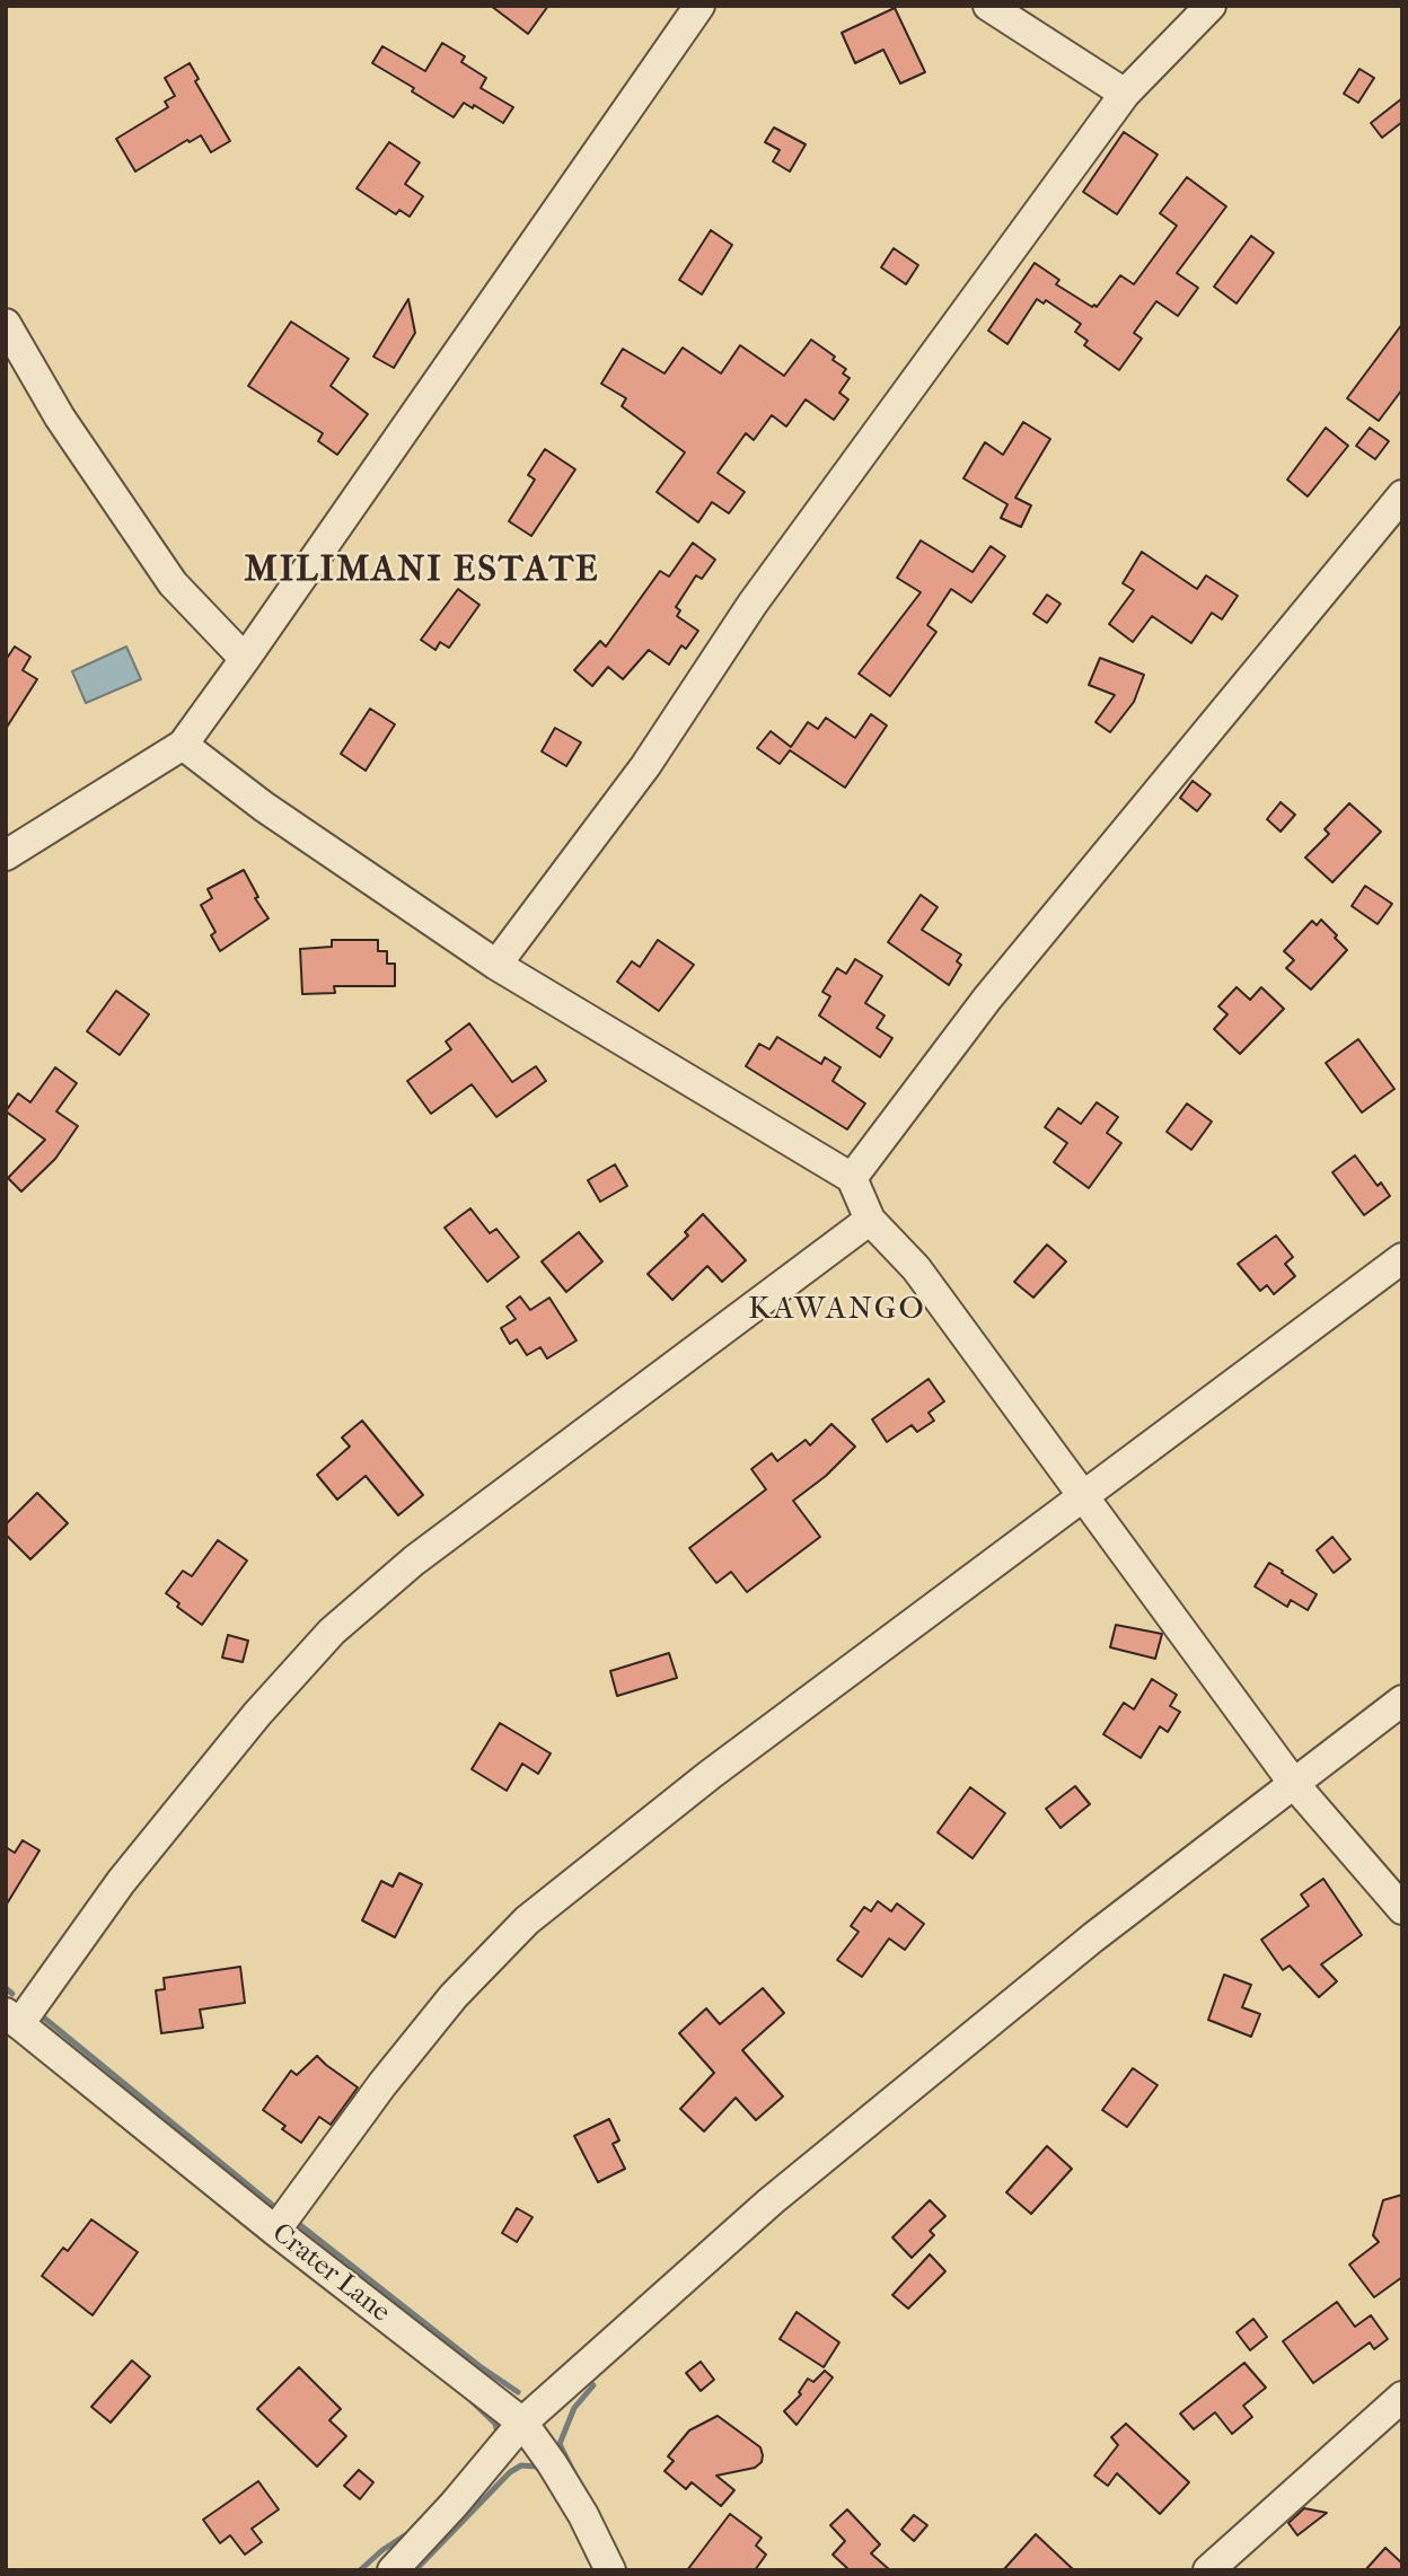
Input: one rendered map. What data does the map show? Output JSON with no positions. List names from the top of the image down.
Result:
{
  "streets": {
    "street": ["Crater Lane"]
  },
  "districts": ["MILIMANI ESTATE", "KAWANGO"]
}
